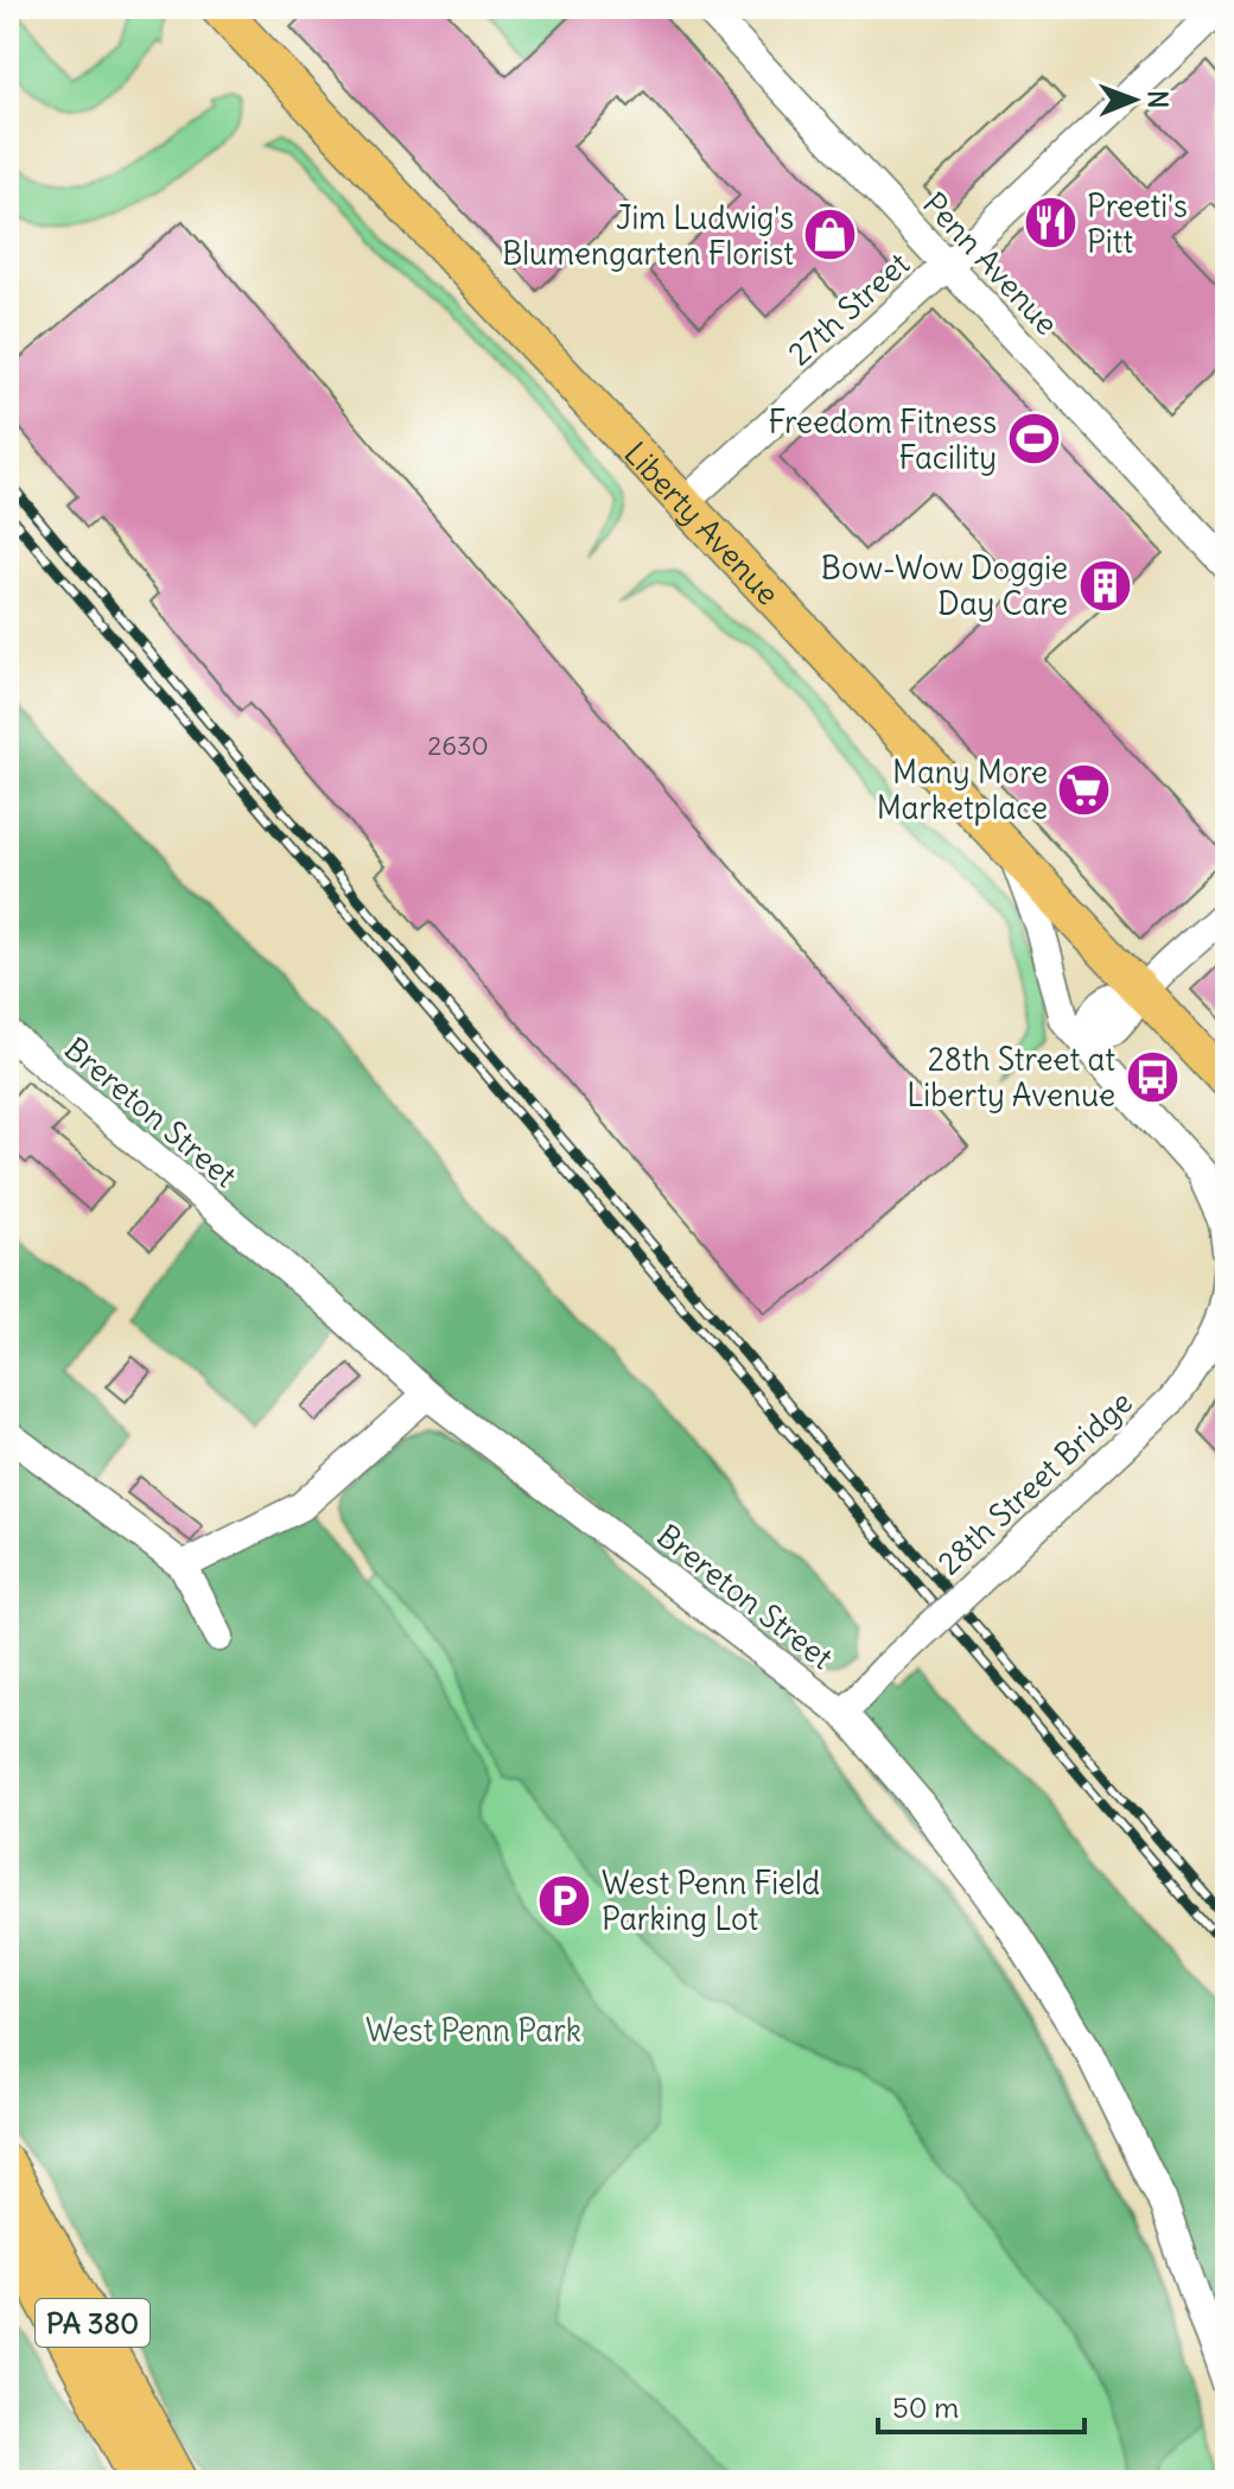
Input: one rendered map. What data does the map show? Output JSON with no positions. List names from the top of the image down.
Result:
{
  "streets": {
    "main road": ["Liberty Avenue", "PA 380"],
    "street": [
      "Penn Avenue",
      "27th Street",
      "Brereton Street",
      "28th Street Bridge"
    ]
  },
  "crossings": [
    ["Penn Avenue", "27th Street"],
    ["27th Street", "Liberty Avenue"],
    ["Brereton Street", "28th Street Bridge"]
  ],
  "parks": ["West Penn Park"],
  "places": {
    "restaurant": ["Preeti's Pitt"],
    "shop": ["Jim Ludwig's Blumengarten Florist"],
    "sports": ["Freedom Fitness Facility"],
    "building": ["Bow-Wow Doggie Day Care"],
    "supermarket": ["Many More Marketplace"],
    "bus stop": ["28th Street at Liberty Avenue"],
    "parking": ["West Penn Field Parking Lot"]
  },
  "house_numbers": ["2630"],
  "scale_bar": "50 m",
  "north": "right"
}
